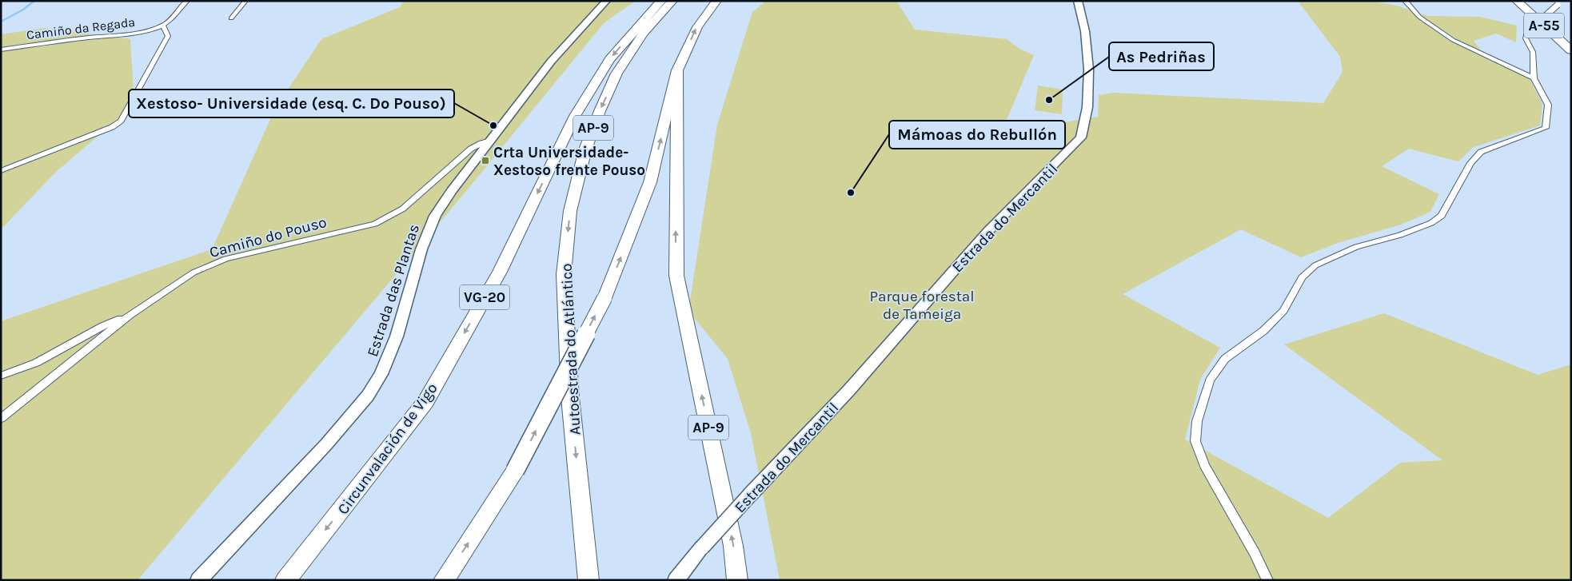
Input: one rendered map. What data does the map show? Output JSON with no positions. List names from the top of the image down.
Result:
{
  "streets": {
    "highway": [
      "A-55",
      "AP-9",
      "VG-20",
      "Autoestrada do Atlántico",
      "Circunvalación de Vigo"
    ],
    "street": [
      "Camiño da Regada",
      "Estrada do Mercantil",
      "Camiño do Pouso",
      "Estrada das Plantas"
    ]
  },
  "crossings": [
    ["Camiño do Pouso", "Estrada das Plantas"]
  ],
  "parks": ["Parque forestal de Tameiga"],
  "places": {
    "other": ["As Pedriñas", "Xestoso- Universidade (esq. C. Do Pouso)", "Mámoas do Rebullón"],
    "transit": ["Crta Universidade- Xestoso frente Pouso"]
  }
}
